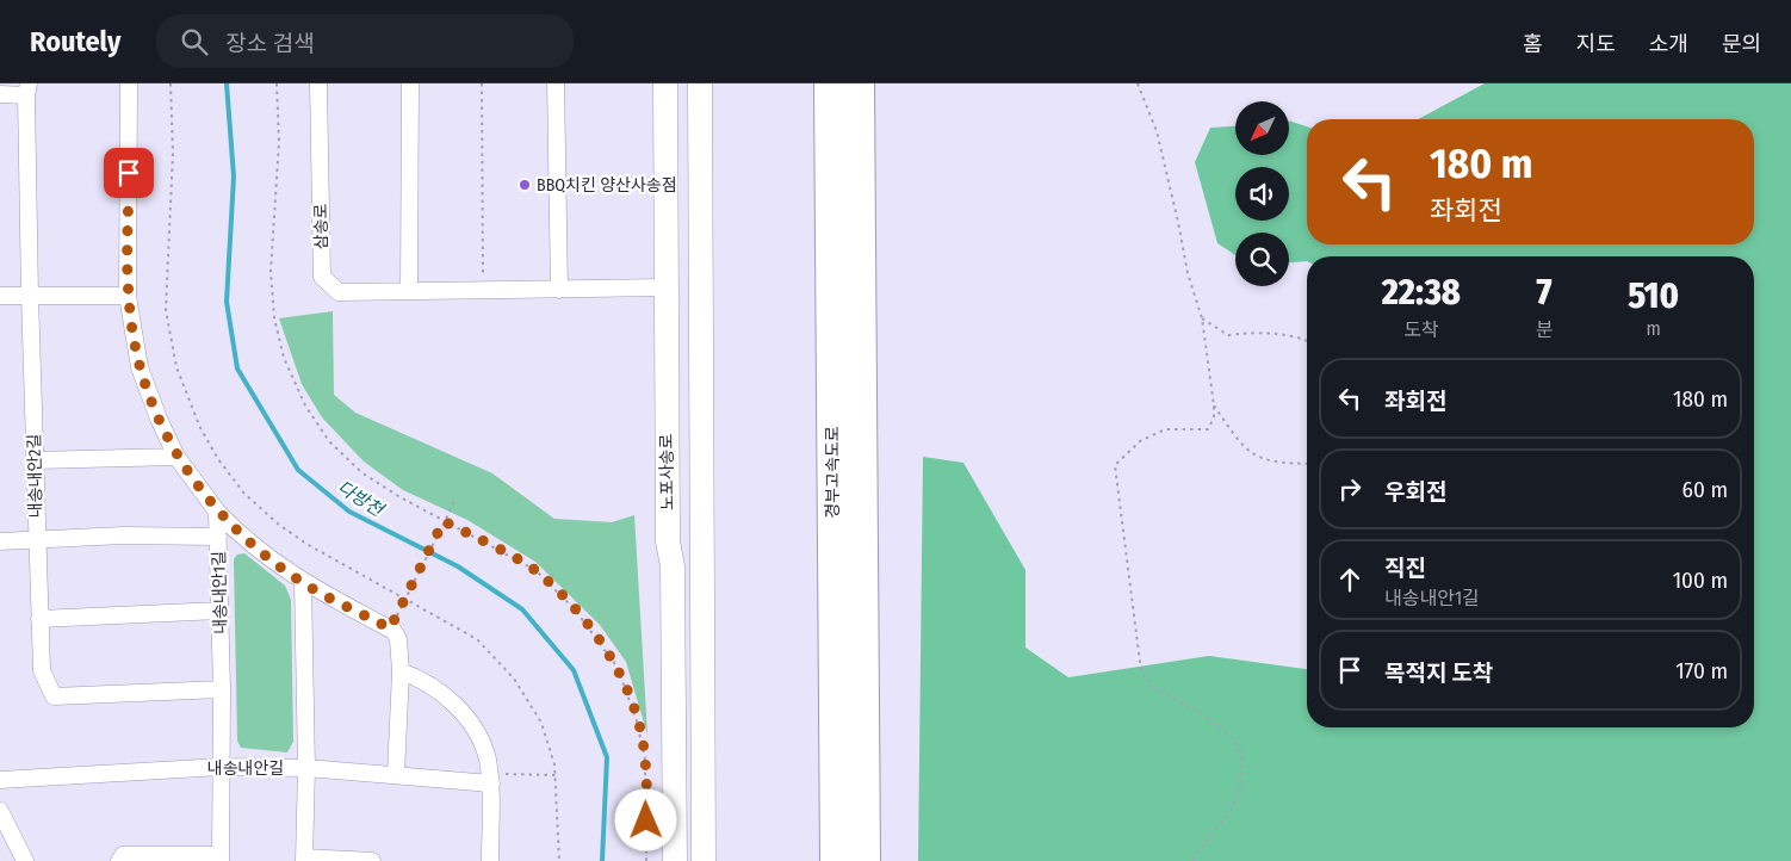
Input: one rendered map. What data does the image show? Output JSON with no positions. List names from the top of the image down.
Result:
{
  "streets": {
    "highway": ["경부고속도로"],
    "main road": ["노포사송로"],
    "street": [
      "삼송로",
      "내송내안2길",
      "내송내안1길",
      "내송내안길"
    ]
  },
  "crossings": [
    ["삼송로", "노포사송로"],
    ["내송내안2길", "내송내안1길"],
    ["내송내안1길", "내송내안길"]
  ],
  "water": ["다방천"],
  "places": ["BBQ치킨 양산사송점"],
  "north": "bottom left",
  "page": {
    "header": "Routely",
    "search": "장소 검색",
    "nav": [
      "홈",
      "지도",
      "소개",
      "문의"
    ],
    "turn": ["180 m", "좌회전"],
    "eta": [
      "22:38",
      "도착",
      "7",
      "분",
      "510",
      "m"
    ],
    "list": [
      {
        "name": "좌회전",
        "value": "180 m"
      },
      {
        "name": "우회전",
        "value": "60 m"
      },
      {
        "name": "직진",
        "note": "내송내안1길",
        "value": "100 m"
      },
      {
        "name": "목적지 도착",
        "value": "170 m"
      }
    ]
  }
}
